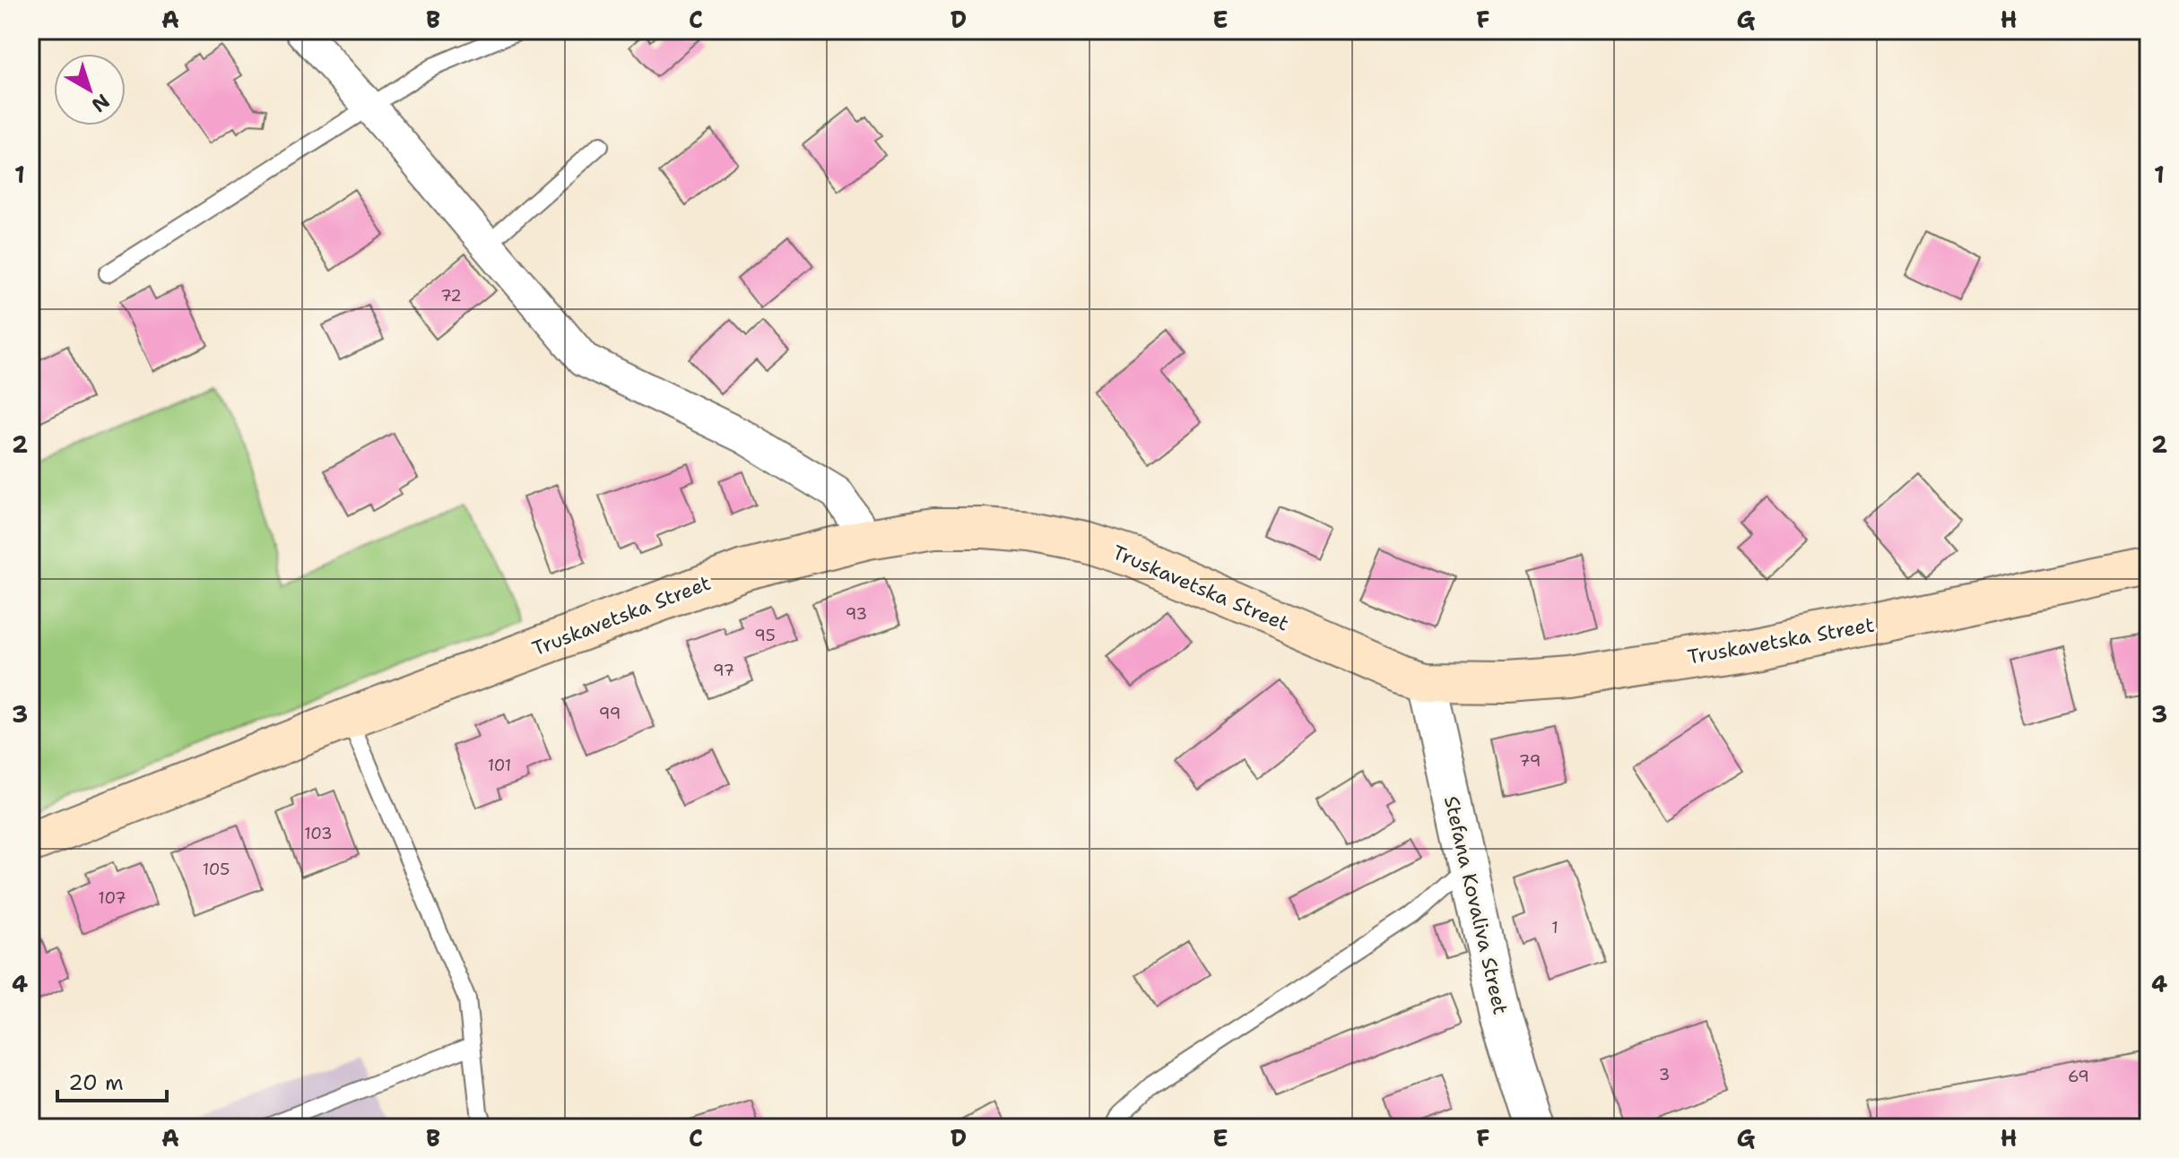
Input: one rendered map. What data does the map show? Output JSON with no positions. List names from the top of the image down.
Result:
{
  "streets": {
    "main road": ["Truskavetska Street"],
    "street": ["Stefana Kovaliva Street"]
  },
  "crossings": [
    ["Truskavetska Street", "Stefana Kovaliva Street"]
  ],
  "house_numbers": [
    "72",
    "93",
    "95",
    "97",
    "99",
    "79",
    "101",
    "103",
    "105",
    "107",
    "1",
    "3",
    "69"
  ],
  "scale_bar": "20 m",
  "north": "bottom right",
  "grid": {
    "columns": [
      "A",
      "B",
      "C",
      "D",
      "E",
      "F",
      "G",
      "H"
    ],
    "rows": [
      "1",
      "2",
      "3",
      "4"
    ]
  }
}
